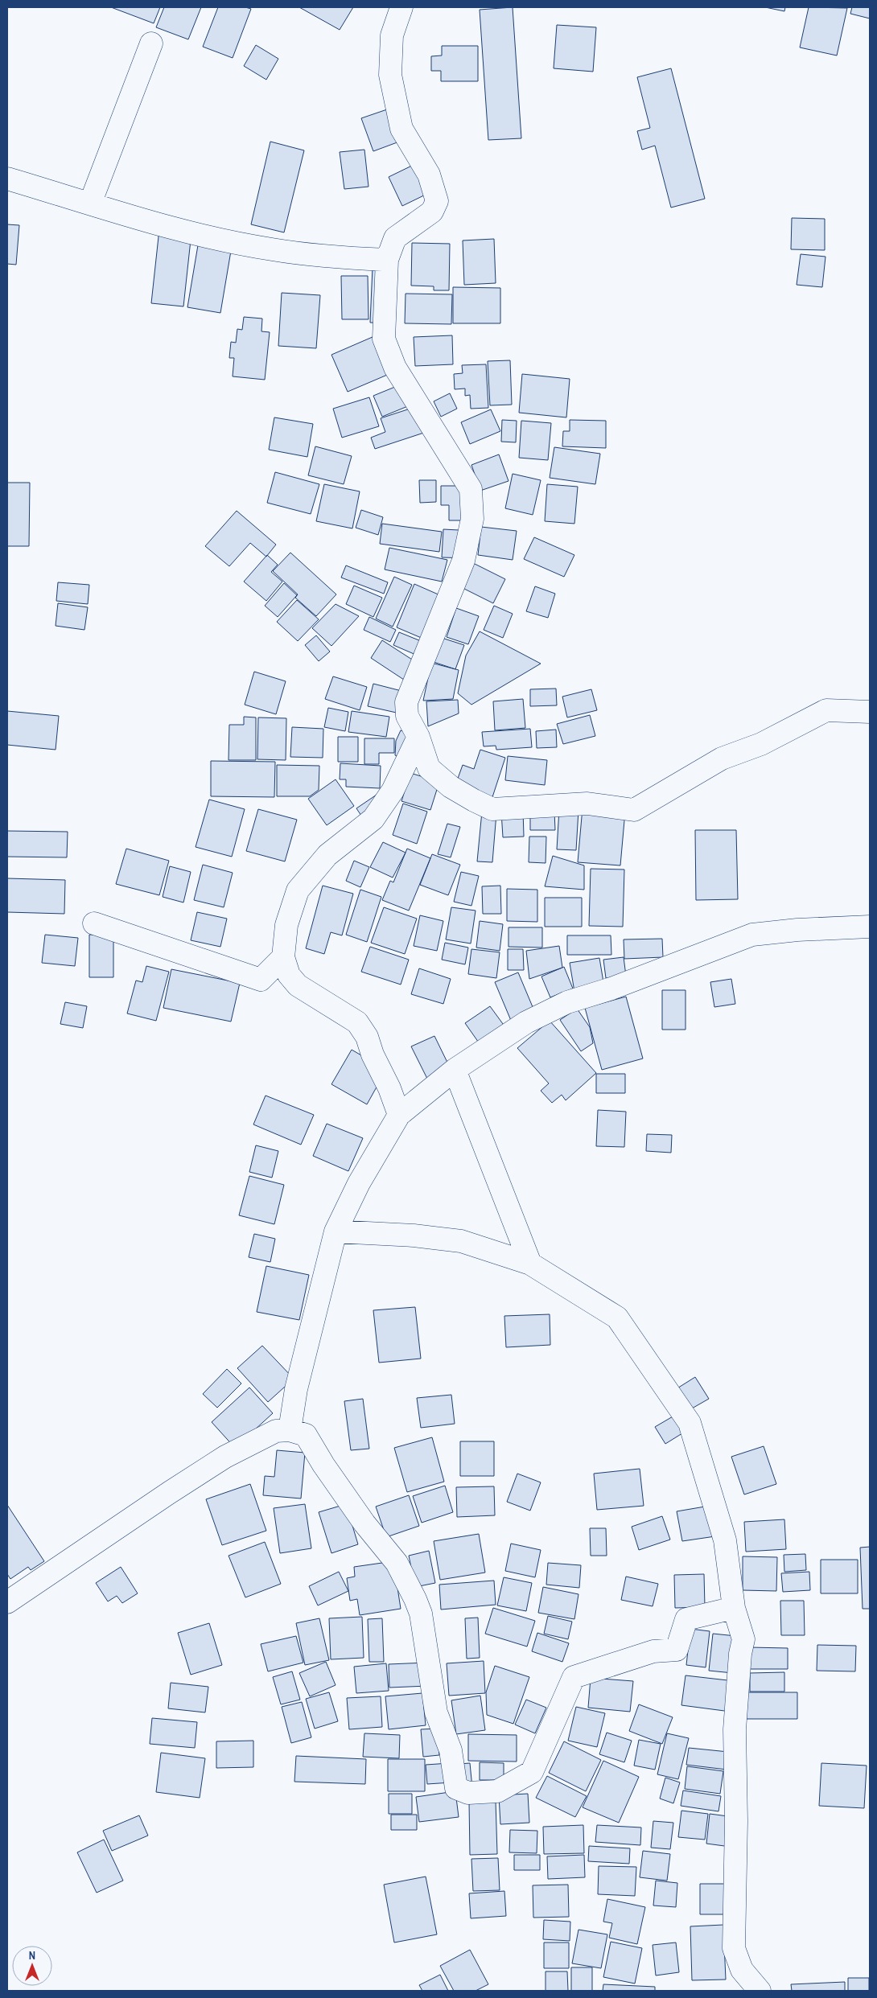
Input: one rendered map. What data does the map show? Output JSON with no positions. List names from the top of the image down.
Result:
{
  "north": "top"
}
